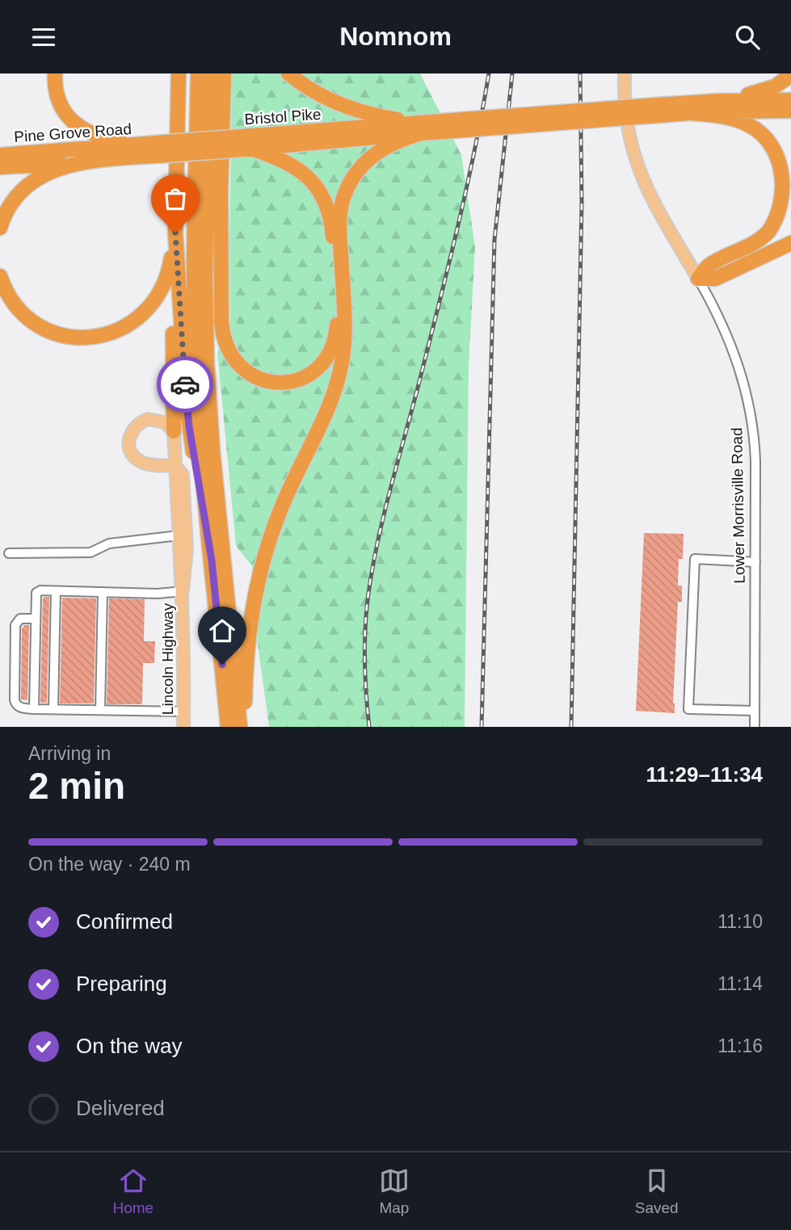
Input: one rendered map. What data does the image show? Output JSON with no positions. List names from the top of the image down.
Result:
{
  "streets": {
    "highway": ["Bristol Pike", "Pine Grove Road"],
    "main road": ["Lower Morrisville Road", "Lincoln Highway"]
  },
  "crossings": [
    ["Bristol Pike", "Pine Grove Road"]
  ],
  "page": {
    "header": "Nomnom",
    "heading": ["2 min", "Arriving in", "11:29–11:34"],
    "bar": "On the way · 240 m",
    "list": [
      ["Confirmed", "11:10"],
      ["Preparing", "11:14"],
      ["On the way", "11:16"],
      "Delivered"
    ],
    "tabs": ["Home", "Map", "Saved"]
  }
}
